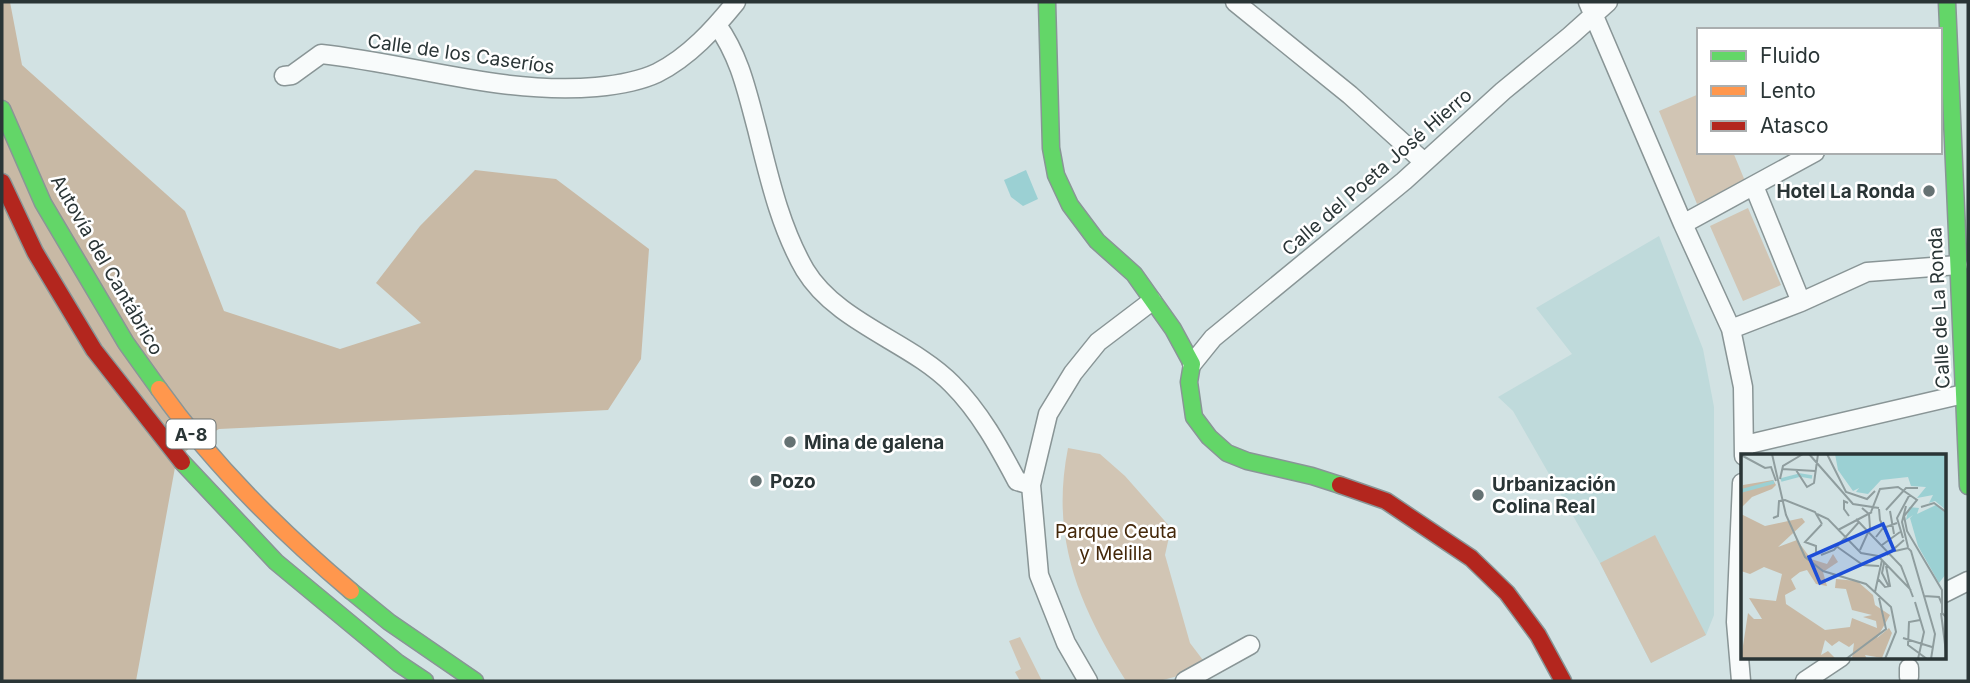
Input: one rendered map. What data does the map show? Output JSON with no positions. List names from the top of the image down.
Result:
{
  "streets": {
    "main road": ["Autovía del Cantábrico", "Calle de La Ronda", "A-8"],
    "street": ["Calle de los Caseríos", "Calle del Poeta José Hierro"]
  },
  "parks": ["Parque Ceuta y Melilla"],
  "places": [
    "Hotel La Ronda",
    "Mina de galena",
    "Pozo",
    "Urbanización Colina Real"
  ],
  "legend": ["Fluido", "Lento", "Atasco"]
}
